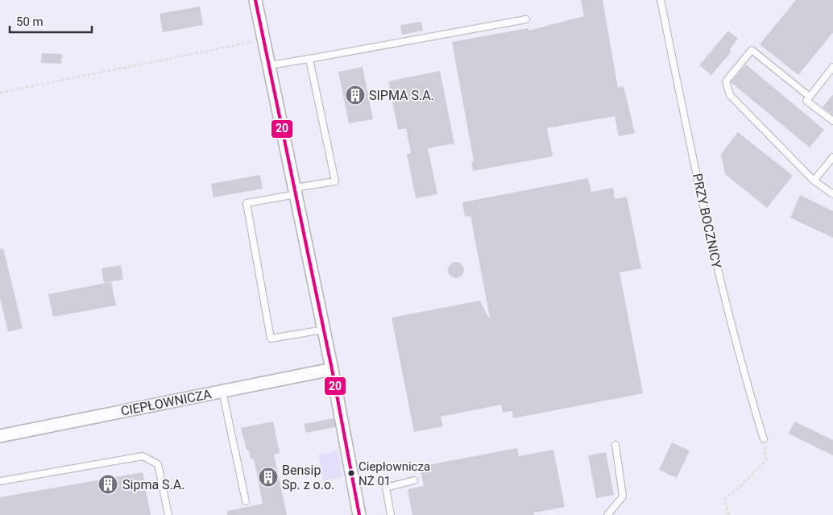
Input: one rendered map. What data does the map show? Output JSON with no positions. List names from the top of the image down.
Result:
{
  "streets": {
    "street": ["CIEPŁOWNICZA"],
    "lane": ["PRZY BOCZNICY"]
  },
  "places": {
    "building": ["SIPMA S.A.", "Bensip Sp. z o.o.", "Sipma S.A."],
    "other": ["Ciepłownicza NŻ 01"]
  },
  "lines": ["transit line 20"],
  "scale_bar": "50 m"
}
